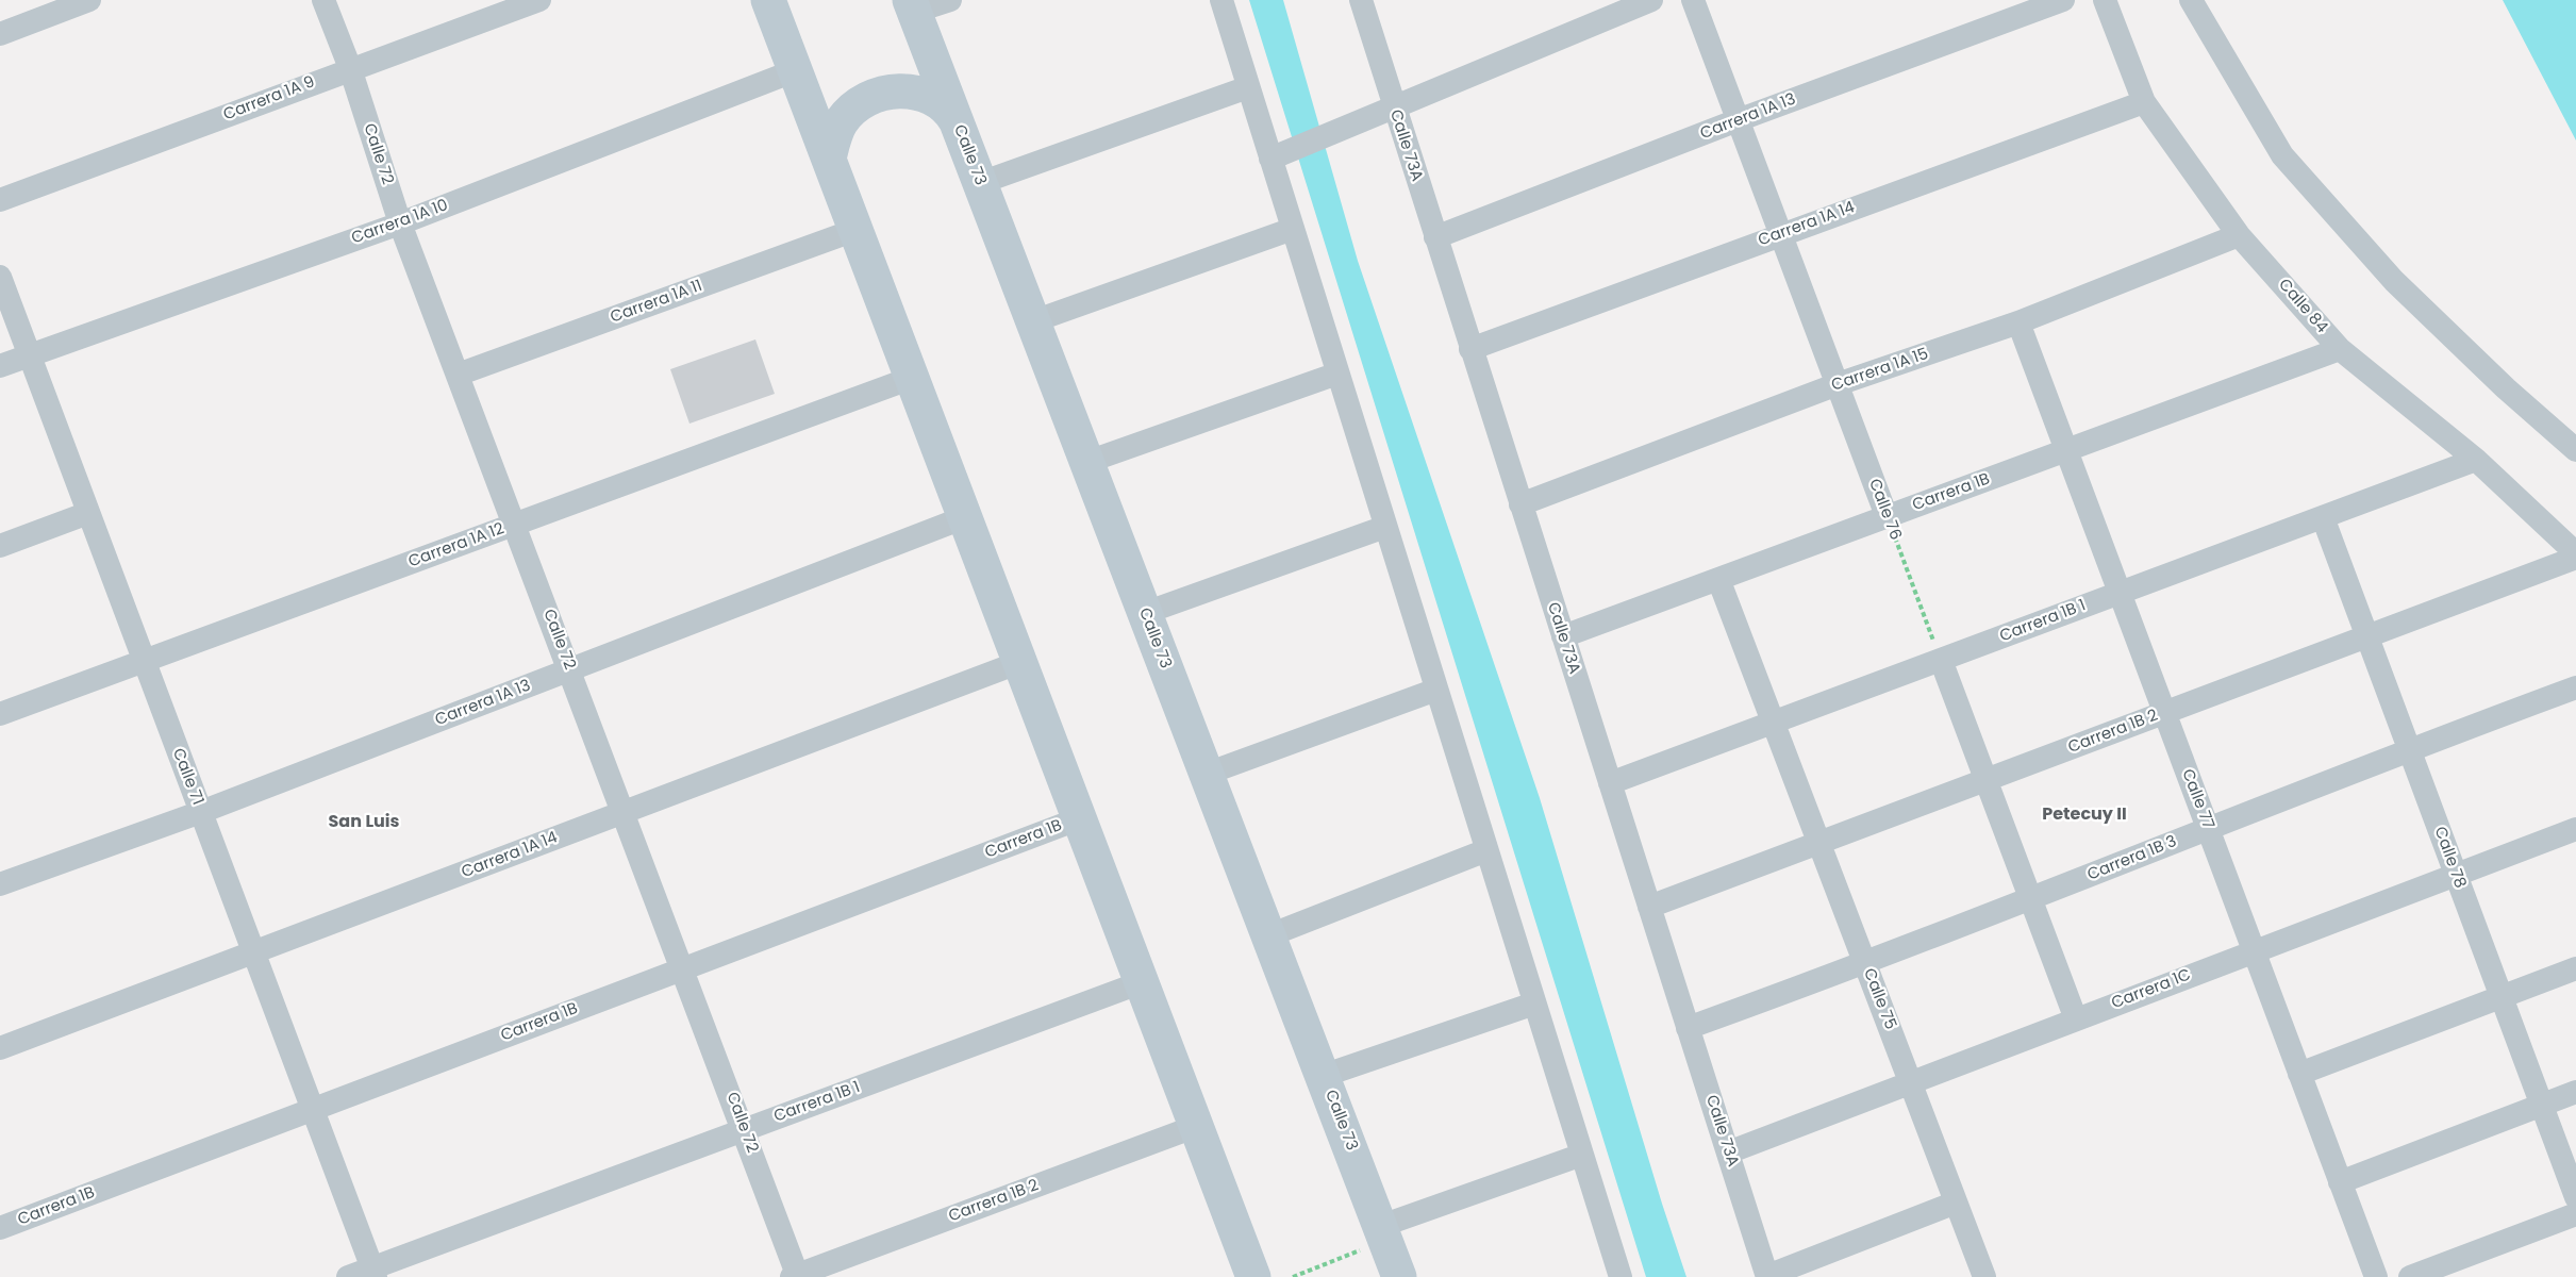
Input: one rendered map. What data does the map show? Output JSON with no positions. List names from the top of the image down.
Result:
{
  "streets": {
    "main road": ["Calle 73"],
    "street": [
      "Carrera 1A 9",
      "Carrera 1A 13",
      "Calle 73A",
      "Calle 72",
      "Carrera 1A 10",
      "Carrera 1A 14",
      "Carrera 1A 11",
      "Calle 84",
      "Carrera 1A 15",
      "Carrera 1B",
      "Calle 76",
      "Carrera 1A 12",
      "Carrera 1B 1",
      "Carrera 1B 2",
      "Calle 71",
      "Calle 77",
      "Calle 78",
      "Carrera 1B 3",
      "Carrera 1C",
      "Calle 75"
    ]
  },
  "crossings": [
    ["Carrera 1A 9", "Calle 72"],
    ["Carrera 1A 13", "Calle 73A"],
    ["Carrera 1A 13", "Calle 72"],
    ["Carrera 1A 13", "Calle 76"],
    ["Carrera 1A 13", "Calle 71"],
    ["Calle 73A", "Carrera 1A 14"],
    ["Calle 73A", "Carrera 1A 15"],
    ["Calle 73A", "Carrera 1B"],
    ["Calle 73A", "Carrera 1B 1"],
    ["Calle 73A", "Carrera 1B 2"],
    ["Calle 73A", "Carrera 1B 3"],
    ["Calle 73A", "Carrera 1C"],
    ["Calle 72", "Carrera 1A 10"],
    ["Calle 72", "Carrera 1A 14"],
    ["Calle 72", "Carrera 1A 11"],
    ["Calle 72", "Carrera 1B"],
    ["Calle 72", "Carrera 1A 12"],
    ["Calle 72", "Carrera 1B 1"],
    ["Calle 72", "Carrera 1B 2"],
    ["Carrera 1A 10", "Calle 71"],
    ["Carrera 1A 14", "Calle 84"],
    ["Carrera 1A 14", "Calle 76"],
    ["Carrera 1A 14", "Calle 71"],
    ["Calle 84", "Carrera 1A 15"],
    ["Calle 84", "Carrera 1B"],
    ["Calle 84", "Carrera 1B 1"],
    ["Calle 84", "Carrera 1B 2"],
    ["Carrera 1A 15", "Calle 76"],
    ["Carrera 1A 15", "Calle 77"],
    ["Carrera 1B", "Calle 76"],
    ["Carrera 1B", "Calle 71"],
    ["Carrera 1B", "Calle 77"],
    ["Carrera 1B", "Calle 75"],
    ["Calle 76", "Carrera 1B 1"],
    ["Carrera 1A 12", "Calle 71"],
    ["Carrera 1B 1", "Calle 71"],
    ["Carrera 1B 1", "Calle 77"],
    ["Carrera 1B 1", "Calle 78"],
    ["Carrera 1B 1", "Calle 75"],
    ["Carrera 1B 2", "Calle 77"],
    ["Carrera 1B 2", "Calle 78"],
    ["Carrera 1B 2", "Calle 75"],
    ["Calle 77", "Carrera 1B 3"],
    ["Calle 77", "Carrera 1C"],
    ["Calle 78", "Carrera 1B 3"],
    ["Calle 78", "Carrera 1C"],
    ["Carrera 1B 3", "Calle 75"],
    ["Carrera 1C", "Calle 75"]
  ],
  "districts": ["Petecuy II", "San Luis"]
}
